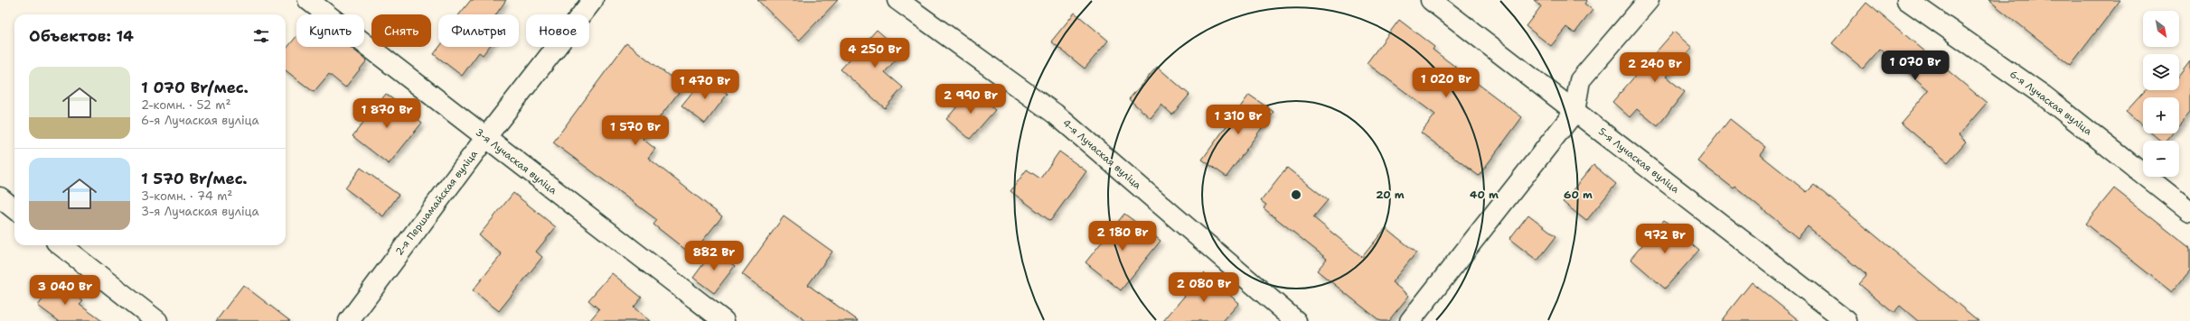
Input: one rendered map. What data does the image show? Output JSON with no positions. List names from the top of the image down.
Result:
{
  "streets": {
    "street": [
      "6-я Лучаская вуліца",
      "4-я Лучаская вуліца",
      "5-я Лучаская вуліца",
      "3-я Лучаская вуліца",
      "2-я Першамайская вуліца"
    ]
  },
  "crossings": [
    ["3-я Лучаская вуліца", "2-я Першамайская вуліца"]
  ],
  "north": "bottom right",
  "page": {
    "map_buttons": ["+", "−"],
    "chip": [
      "Купить",
      "Снять",
      "Фильтры",
      "Новое"
    ],
    "heading": "Объектов: 14",
    "price": [
      "4 250 Br",
      "1 070 Br",
      "2 240 Br",
      "1 020 Br",
      "1 470 Br",
      "2 990 Br",
      "1 870 Br",
      "1 310 Br",
      "1 570 Br",
      "2 180 Br",
      "972 Br",
      "882 Br",
      "2 080 Br",
      "3 040 Br"
    ],
    "list": [
      {
        "name": "1 070 Br/мес.",
        "note": "2-комн. · 52 m² · 6-я Лучаская вуліца"
      },
      {
        "name": "1 570 Br/мес.",
        "note": "3-комн. · 74 m² · 3-я Лучаская вуліца"
      }
    ]
  },
  "rings": ["20 m", "40 m", "60 m"]
}
